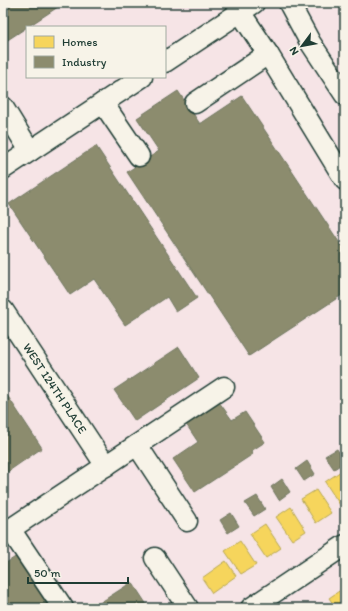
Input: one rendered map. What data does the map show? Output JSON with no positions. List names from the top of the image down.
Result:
{
  "streets": {
    "street": ["WEST 124TH PLACE"]
  },
  "legend": ["Homes", "Industry"],
  "scale_bar": "50 m",
  "north": "bottom left"
}
